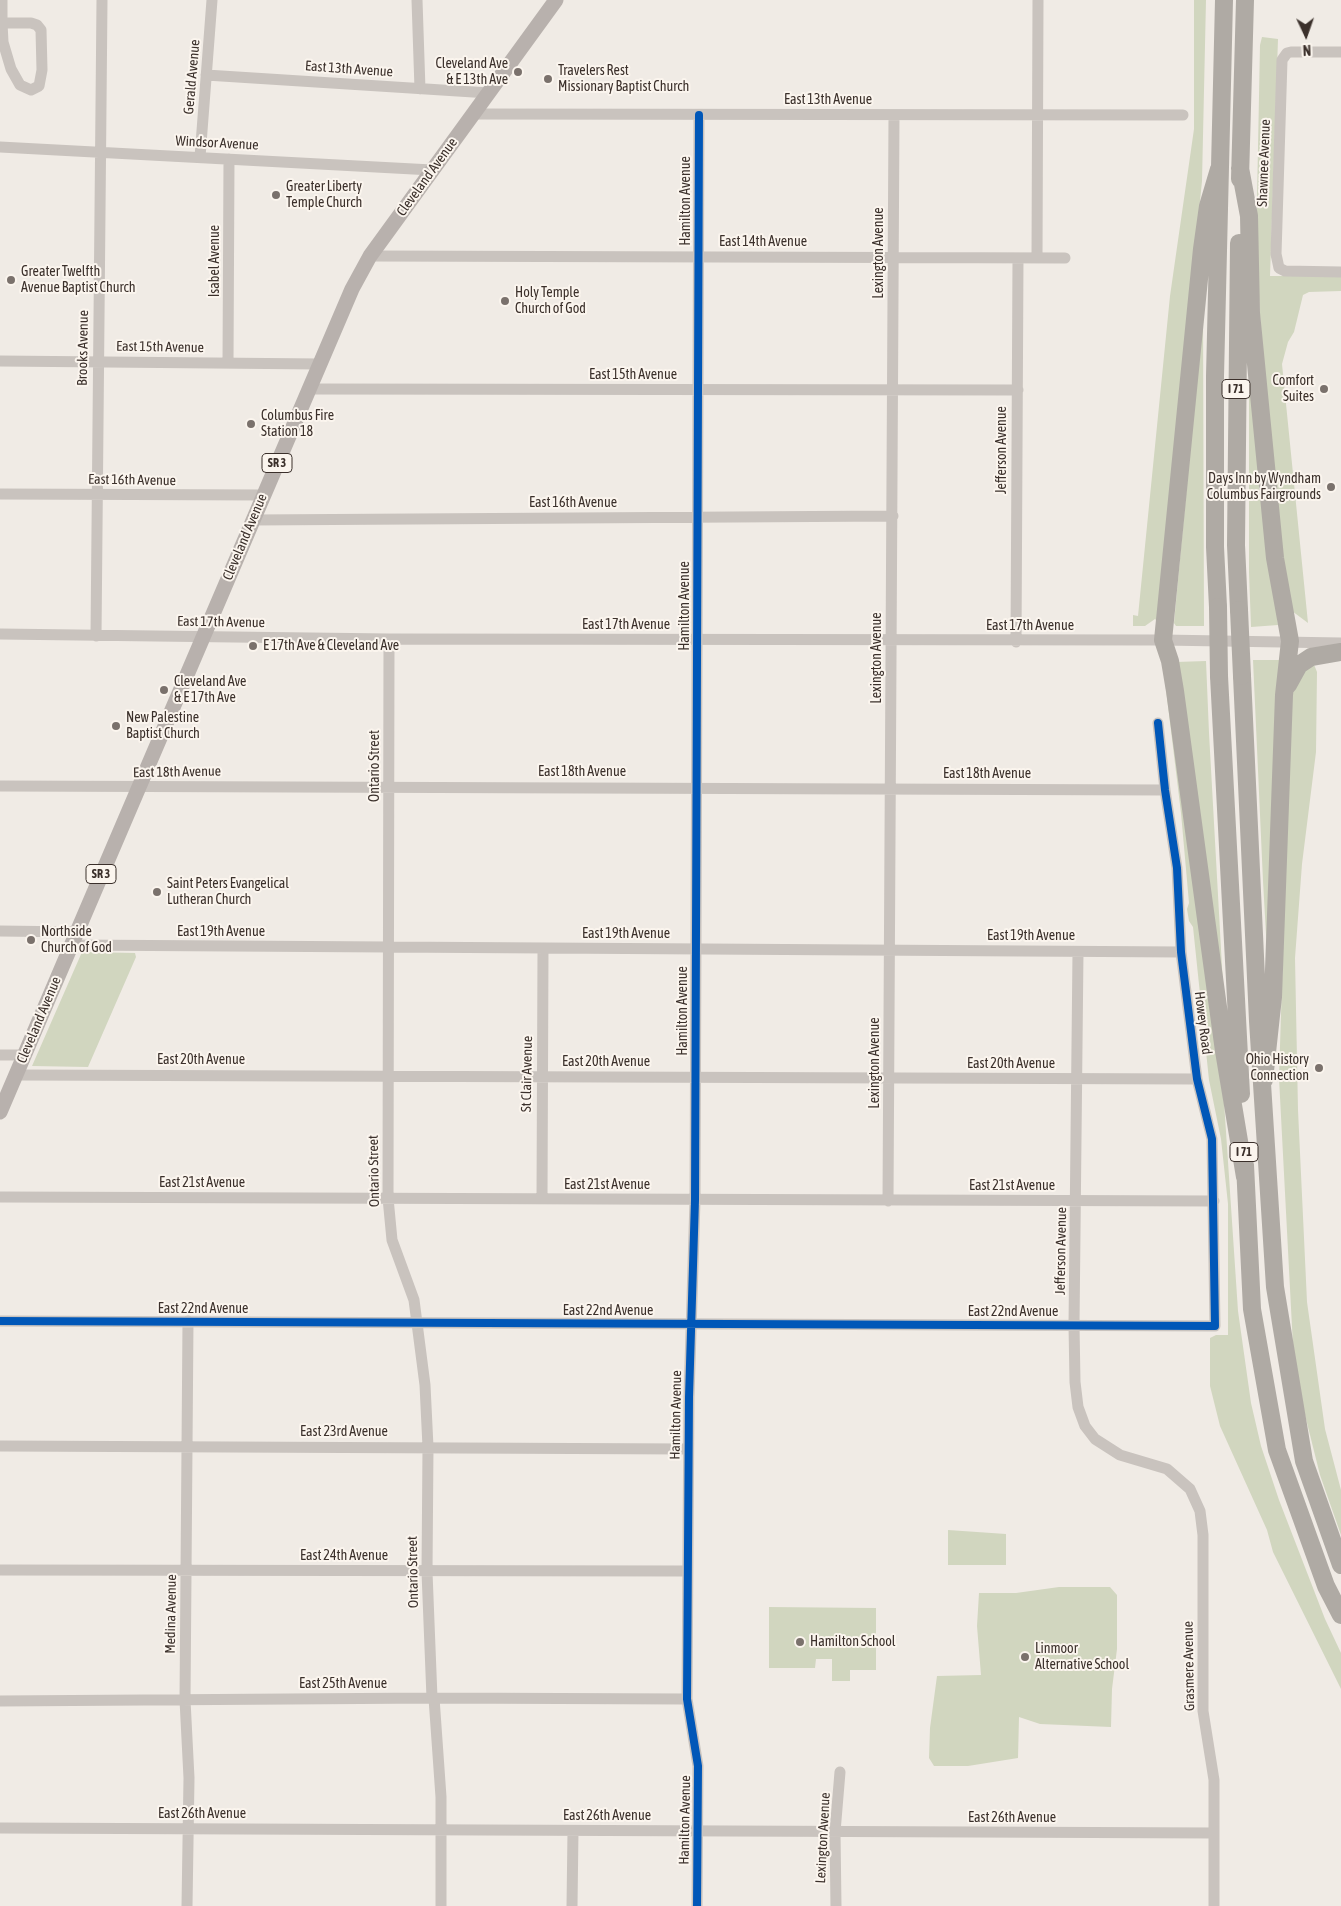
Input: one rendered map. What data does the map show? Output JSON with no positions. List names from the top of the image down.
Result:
{
  "streets": {
    "highway": ["I 71"],
    "main road": ["Cleveland Avenue", "SR 3"],
    "street": [
      "East 13th Avenue",
      "Gerald Avenue",
      "Windsor Avenue",
      "Shawnee Avenue",
      "Hamilton Avenue",
      "East 14th Avenue",
      "Lexington Avenue",
      "Isabel Avenue",
      "East 15th Avenue",
      "Brooks Avenue",
      "Jefferson Avenue",
      "East 16th Avenue",
      "East 17th Avenue",
      "Ontario Street",
      "East 18th Avenue",
      "East 19th Avenue",
      "Howey Road",
      "East 20th Avenue",
      "St Clair Avenue",
      "East 21st Avenue",
      "East 22nd Avenue",
      "East 23rd Avenue",
      "East 24th Avenue",
      "Medina Avenue",
      "Grasmere Avenue",
      "East 25th Avenue",
      "East 26th Avenue"
    ]
  },
  "crossings": [
    ["East 13th Avenue", "Gerald Avenue"],
    ["East 13th Avenue", "Cleveland Avenue"],
    ["East 13th Avenue", "Hamilton Avenue"],
    ["East 13th Avenue", "Lexington Avenue"],
    ["Gerald Avenue", "Windsor Avenue"],
    ["Windsor Avenue", "Cleveland Avenue"],
    ["Windsor Avenue", "Isabel Avenue"],
    ["Windsor Avenue", "Brooks Avenue"],
    ["Cleveland Avenue", "East 14th Avenue"],
    ["Cleveland Avenue", "East 15th Avenue"],
    ["Cleveland Avenue", "East 16th Avenue"],
    ["Cleveland Avenue", "East 17th Avenue"],
    ["Cleveland Avenue", "East 18th Avenue"],
    ["Cleveland Avenue", "East 19th Avenue"],
    ["Cleveland Avenue", "East 20th Avenue"],
    ["Hamilton Avenue", "East 14th Avenue"],
    ["Hamilton Avenue", "East 15th Avenue"],
    ["Hamilton Avenue", "East 16th Avenue"],
    ["Hamilton Avenue", "East 17th Avenue"],
    ["Hamilton Avenue", "East 18th Avenue"],
    ["Hamilton Avenue", "East 19th Avenue"],
    ["Hamilton Avenue", "East 20th Avenue"],
    ["Hamilton Avenue", "East 21st Avenue"],
    ["Hamilton Avenue", "East 22nd Avenue"],
    ["Hamilton Avenue", "East 23rd Avenue"],
    ["Hamilton Avenue", "East 24th Avenue"],
    ["Hamilton Avenue", "East 25th Avenue"],
    ["Hamilton Avenue", "East 26th Avenue"],
    ["East 14th Avenue", "Lexington Avenue"],
    ["East 14th Avenue", "Jefferson Avenue"],
    ["Lexington Avenue", "East 15th Avenue"],
    ["Lexington Avenue", "East 16th Avenue"],
    ["Lexington Avenue", "East 17th Avenue"],
    ["Lexington Avenue", "East 18th Avenue"],
    ["Lexington Avenue", "East 19th Avenue"],
    ["Lexington Avenue", "East 20th Avenue"],
    ["Lexington Avenue", "East 21st Avenue"],
    ["Lexington Avenue", "East 26th Avenue"],
    ["Isabel Avenue", "East 15th Avenue"],
    ["East 15th Avenue", "Brooks Avenue"],
    ["East 15th Avenue", "Jefferson Avenue"],
    ["Brooks Avenue", "East 16th Avenue"],
    ["Brooks Avenue", "East 17th Avenue"],
    ["Jefferson Avenue", "East 17th Avenue"],
    ["Jefferson Avenue", "East 19th Avenue"],
    ["Jefferson Avenue", "East 20th Avenue"],
    ["Jefferson Avenue", "East 21st Avenue"],
    ["Jefferson Avenue", "East 22nd Avenue"],
    ["Jefferson Avenue", "Grasmere Avenue"],
    ["East 17th Avenue", "Ontario Street"],
    ["Ontario Street", "East 18th Avenue"],
    ["Ontario Street", "East 19th Avenue"],
    ["Ontario Street", "East 20th Avenue"],
    ["Ontario Street", "East 21st Avenue"],
    ["Ontario Street", "East 22nd Avenue"],
    ["Ontario Street", "East 23rd Avenue"],
    ["Ontario Street", "East 24th Avenue"],
    ["Ontario Street", "East 25th Avenue"],
    ["Ontario Street", "East 26th Avenue"],
    ["East 18th Avenue", "Howey Road"],
    ["East 19th Avenue", "Howey Road"],
    ["East 19th Avenue", "St Clair Avenue"],
    ["Howey Road", "East 20th Avenue"],
    ["Howey Road", "East 21st Avenue"],
    ["Howey Road", "East 22nd Avenue"],
    ["East 20th Avenue", "St Clair Avenue"],
    ["St Clair Avenue", "East 21st Avenue"],
    ["East 22nd Avenue", "Medina Avenue"],
    ["East 23rd Avenue", "Medina Avenue"],
    ["East 24th Avenue", "Medina Avenue"],
    ["Medina Avenue", "East 25th Avenue"],
    ["Medina Avenue", "East 26th Avenue"],
    ["Grasmere Avenue", "East 26th Avenue"]
  ],
  "places": [
    "Cleveland Ave & E 13th Ave",
    "Travelers Rest Missionary Baptist Church",
    "Greater Liberty Temple Church",
    "Greater Twelfth Avenue Baptist Church",
    "Holy Temple Church of God",
    "Comfort Suites",
    "Columbus Fire Station 18",
    "Days Inn by Wyndham Columbus Fairgrounds",
    "E 17th Ave & Cleveland Ave",
    "Cleveland Ave & E 17th Ave",
    "New Palestine Baptist Church",
    "Saint Peters Evangelical Lutheran Church",
    "Northside Church of God",
    "Ohio History Connection",
    "Hamilton School",
    "Linmoor Alternative School"
  ],
  "north": "bottom"
}
